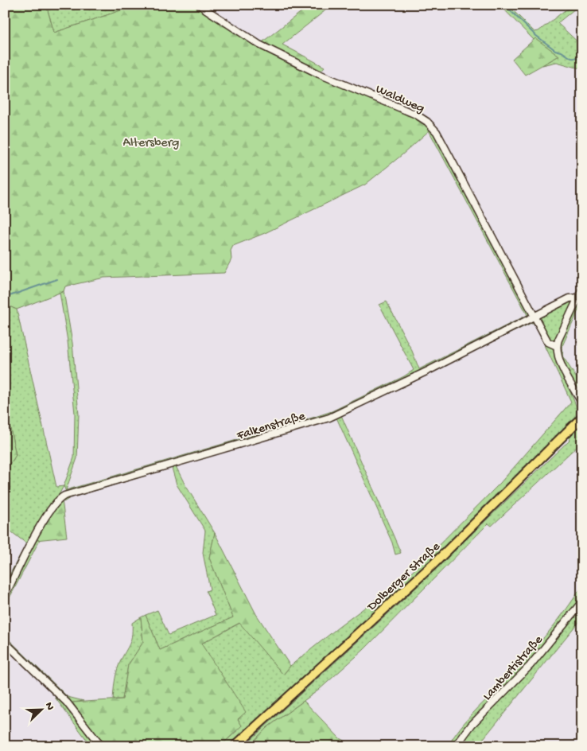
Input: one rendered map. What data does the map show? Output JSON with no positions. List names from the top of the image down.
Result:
{
  "streets": {
    "main road": ["Dolberger Straße"],
    "street": ["Waldweg", "Falkenstraße", "Lambertistraße"]
  },
  "crossings": [
    ["Waldweg", "Falkenstraße"]
  ],
  "parks": ["Altersberg"],
  "north": "top right"
}
